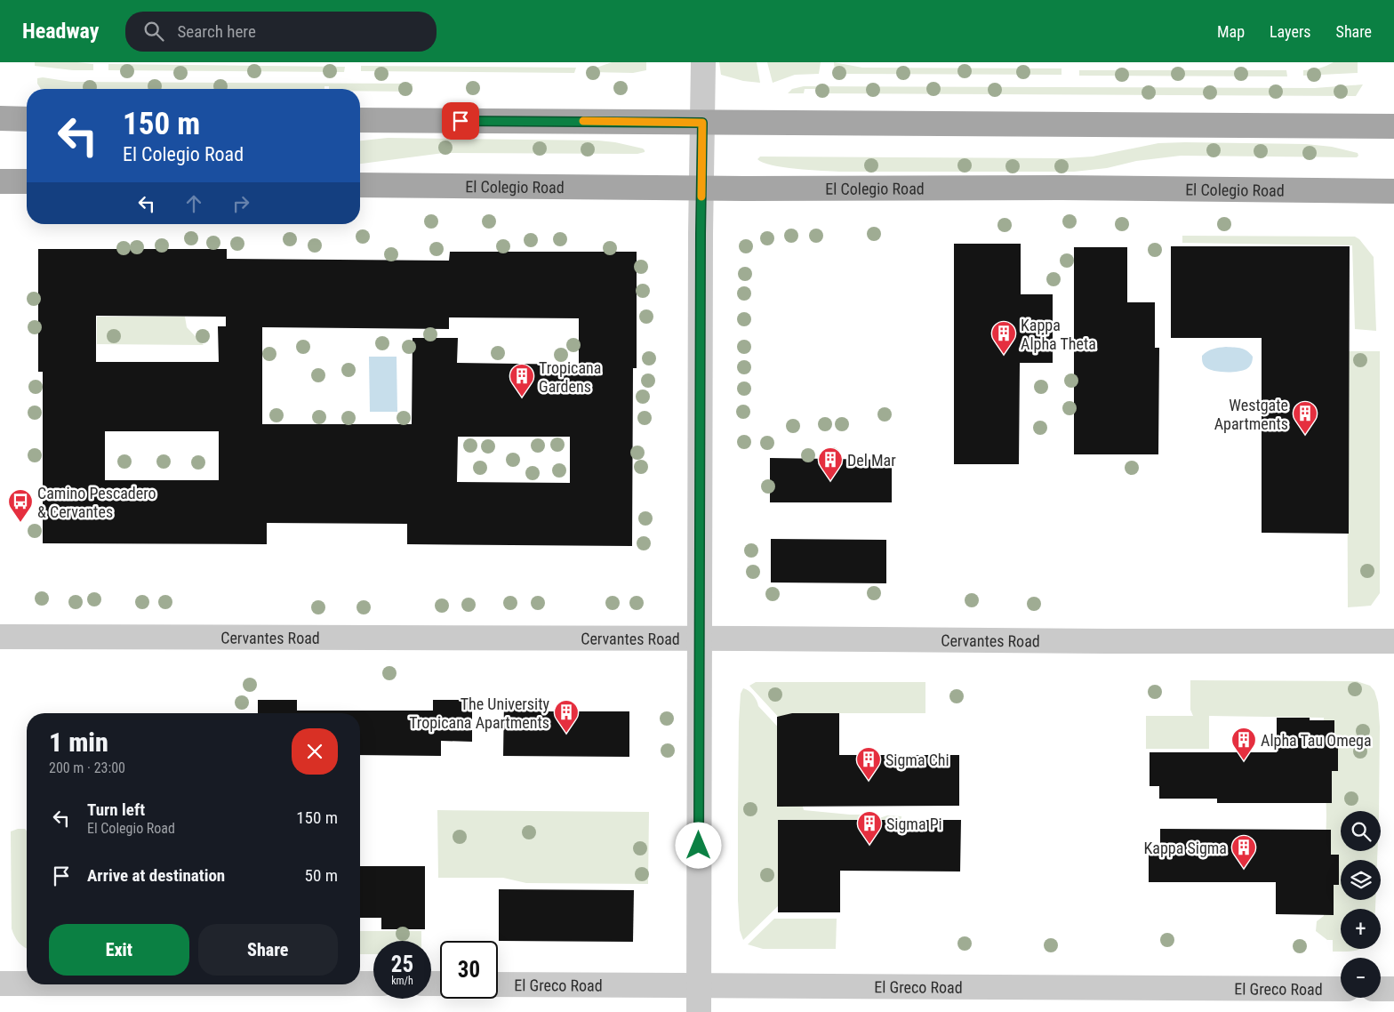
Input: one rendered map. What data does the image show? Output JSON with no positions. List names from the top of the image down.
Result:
{
  "streets": {
    "main road": ["El Colegio Road"],
    "street": ["Cervantes Road", "El Greco Road"]
  },
  "places": {
    "building": [
      "Kappa Alpha Theta",
      "Tropicana Gardens",
      "Westgate Apartments",
      "Del Mar",
      "The University Tropicana Apartments",
      "Alpha Tau Omega",
      "Sigma Chi",
      "Sigma Pi",
      "Kappa Sigma"
    ],
    "bus stop": ["Camino Pescadero & Cervantes"]
  },
  "page": {
    "header": "Headway",
    "search": "Search here",
    "nav": ["Map", "Layers", "Share"],
    "turn": ["150 m", "El Colegio Road"],
    "heading": ["1 min", "200 m · 23:00"],
    "list": [
      {
        "name": "Turn left",
        "note": "El Colegio Road",
        "value": "150 m"
      },
      {
        "name": "Arrive at destination",
        "value": "50 m"
      }
    ],
    "map_buttons": ["+", "−"],
    "buttons": ["Exit", "Share"],
    "speed": "25 km/h",
    "limit": "30"
  }
}
